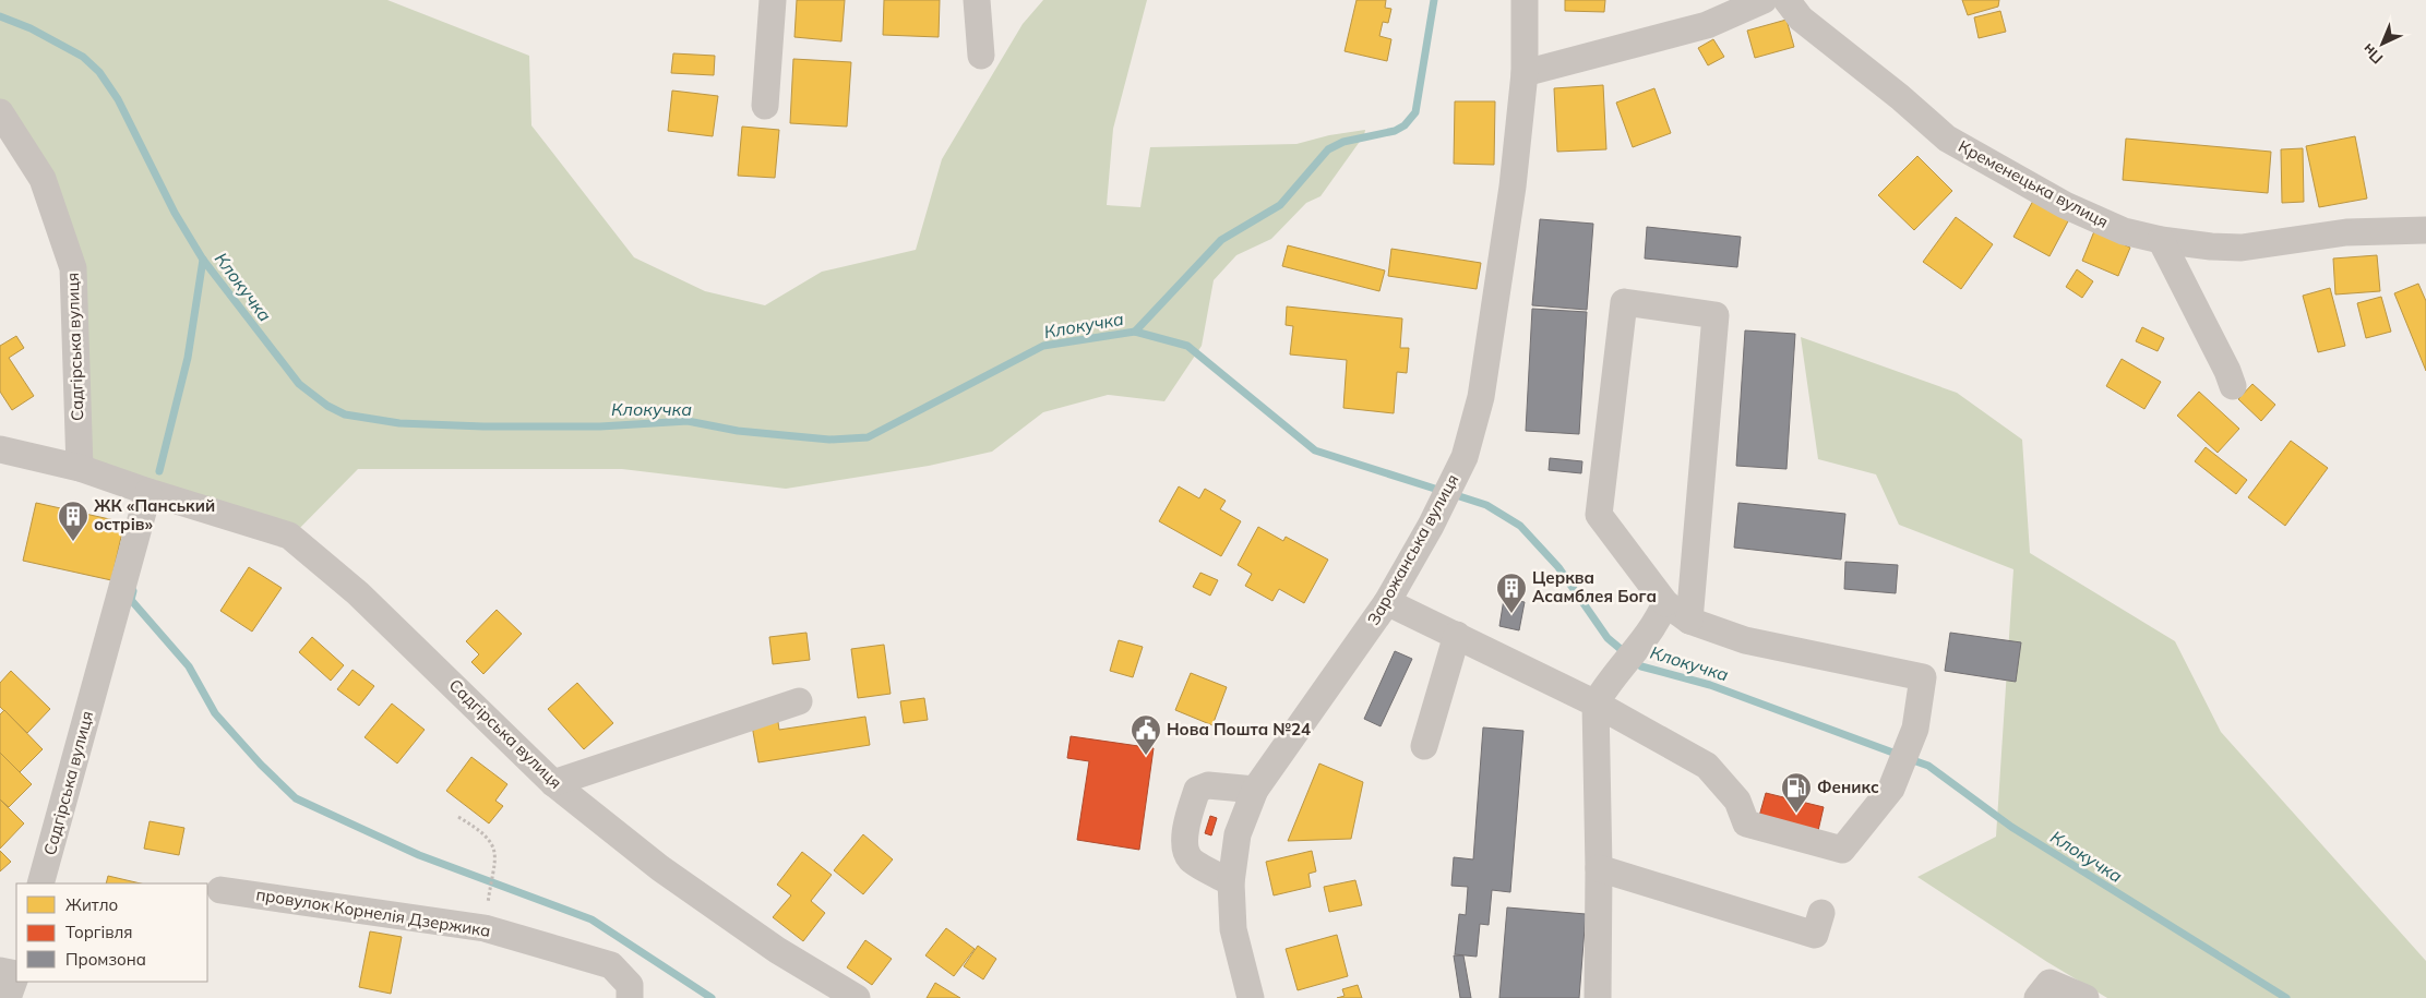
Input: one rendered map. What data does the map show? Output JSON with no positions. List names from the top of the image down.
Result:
{
  "streets": {
    "street": [
      "Кременецька вулиця",
      "Садгірська вулиця",
      "Зарожанська вулиця",
      "провулок Корнелія Дзержика"
    ]
  },
  "water": ["Клокучка"],
  "places": {
    "building": ["ЖК «Панський острів»", "Церква Асамблея Бога"],
    "public building": ["Нова Пошта №24"],
    "fuel station": ["Феникс"]
  },
  "legend": ["Житло", "Торгівля", "Промзона"],
  "north": "bottom left"
}
